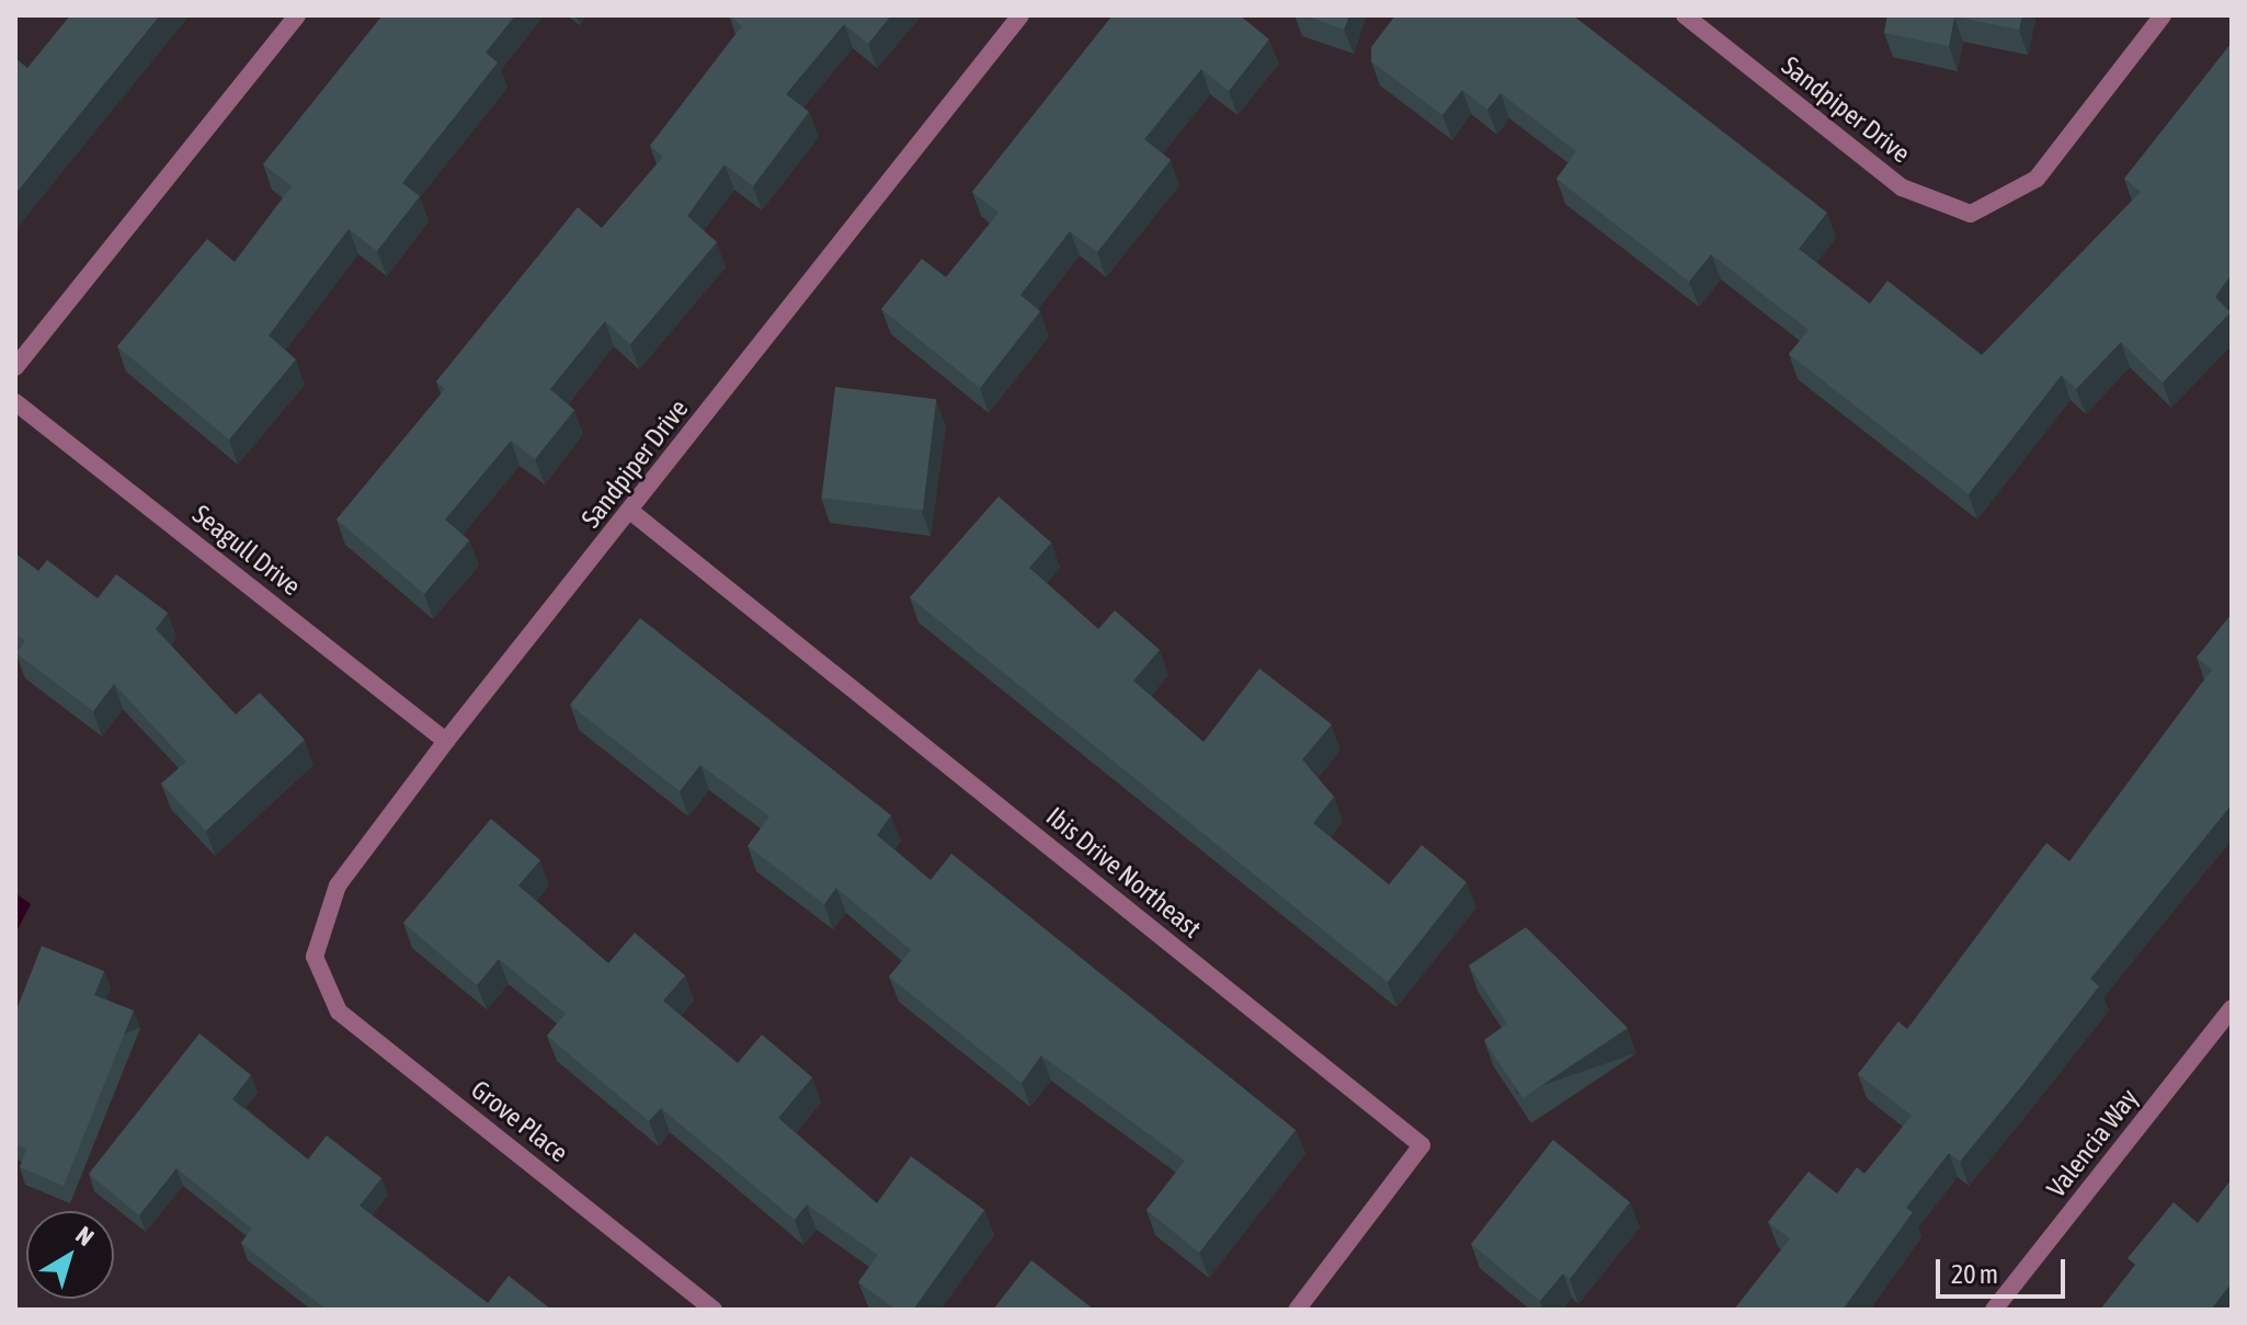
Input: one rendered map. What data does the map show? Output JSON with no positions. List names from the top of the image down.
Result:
{
  "streets": {
    "street": [
      "Sandpiper Drive",
      "Seagull Drive",
      "Ibis Drive Northeast",
      "Grove Place",
      "Valencia Way"
    ]
  },
  "crossings": [
    ["Sandpiper Drive", "Seagull Drive"],
    ["Sandpiper Drive", "Ibis Drive Northeast"],
    ["Sandpiper Drive", "Grove Place"]
  ],
  "scale_bar": "20 m",
  "north": "top right"
}
